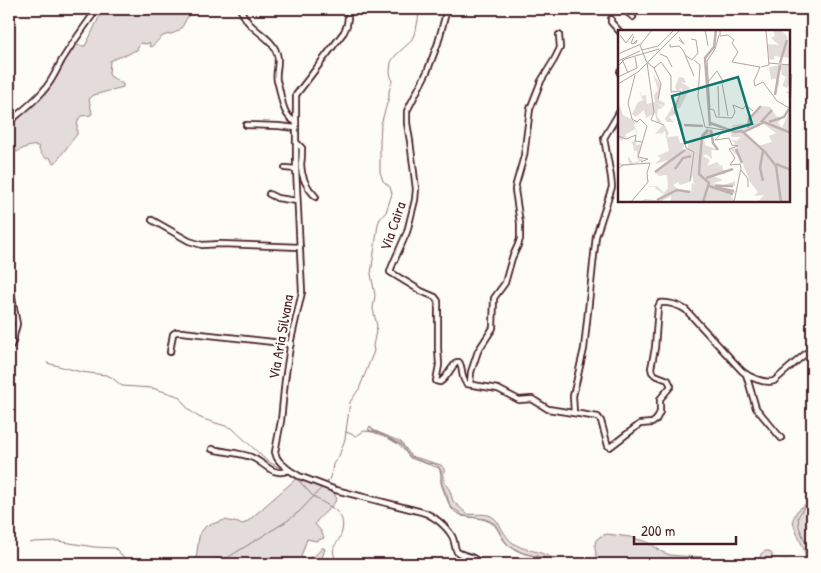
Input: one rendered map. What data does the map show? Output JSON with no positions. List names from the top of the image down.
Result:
{
  "streets": {
    "street": ["Via Caira", "Via Aria Silvana"]
  },
  "scale_bar": "200 m"
}
